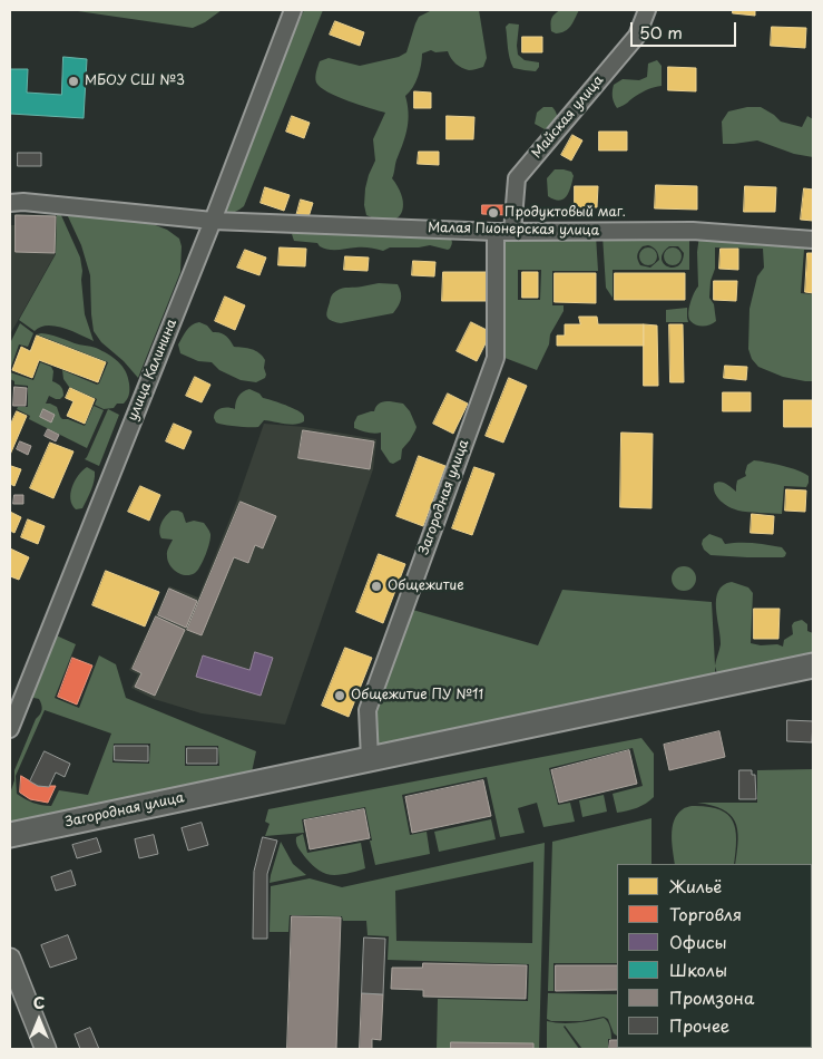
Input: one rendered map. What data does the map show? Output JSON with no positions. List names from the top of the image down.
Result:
{
  "streets": {
    "highway": ["Загородная улица"],
    "street": ["Майская улица", "Малая Пионерская улица", "улица Калинина"]
  },
  "crossings": [
    ["Майская улица", "Малая Пионерская улица"],
    ["Малая Пионерская улица", "улица Калинина"],
    ["Малая Пионерская улица", "Загородная улица"]
  ],
  "places": [
    "МБОУ СШ №3",
    "Продуктовый маг.",
    "Общежитие",
    "Общежитие ПУ №11"
  ],
  "legend": [
    "Жильё",
    "Торговля",
    "Офисы",
    "Школы",
    "Промзона",
    "Прочее"
  ],
  "scale_bar": "50 m",
  "north": "top"
}
